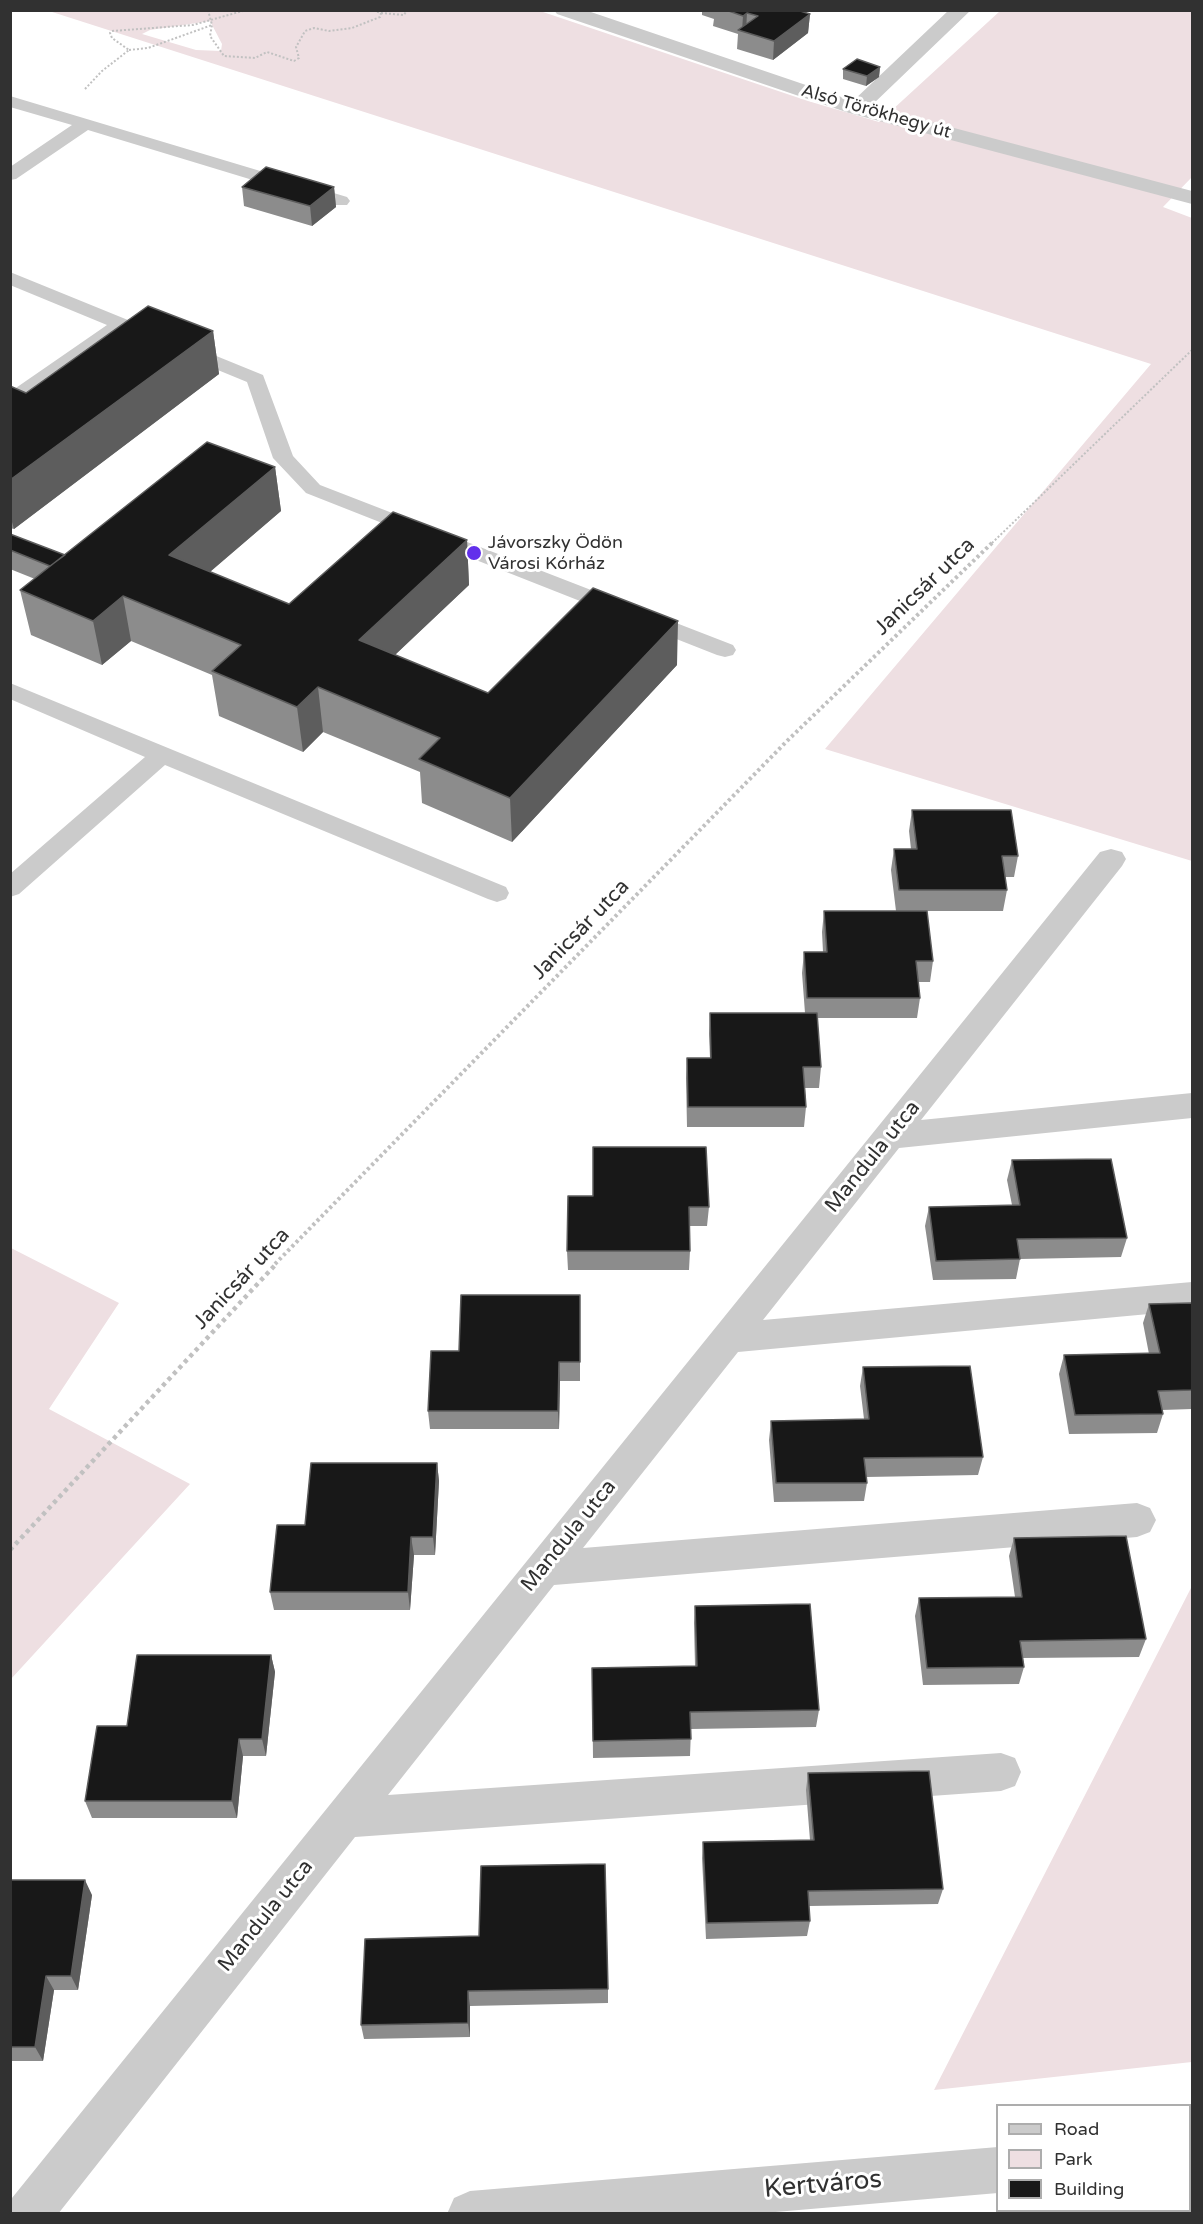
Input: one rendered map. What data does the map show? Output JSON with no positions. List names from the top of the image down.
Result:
{
  "streets": {
    "street": ["Alsó Törökhegy út", "Mandula utca", "Kertváros"],
    "path": ["Janicsár utca"]
  },
  "places": ["Jávorszky Ödön Városi Kórház"],
  "legend": ["Road", "Park", "Building"]
}
